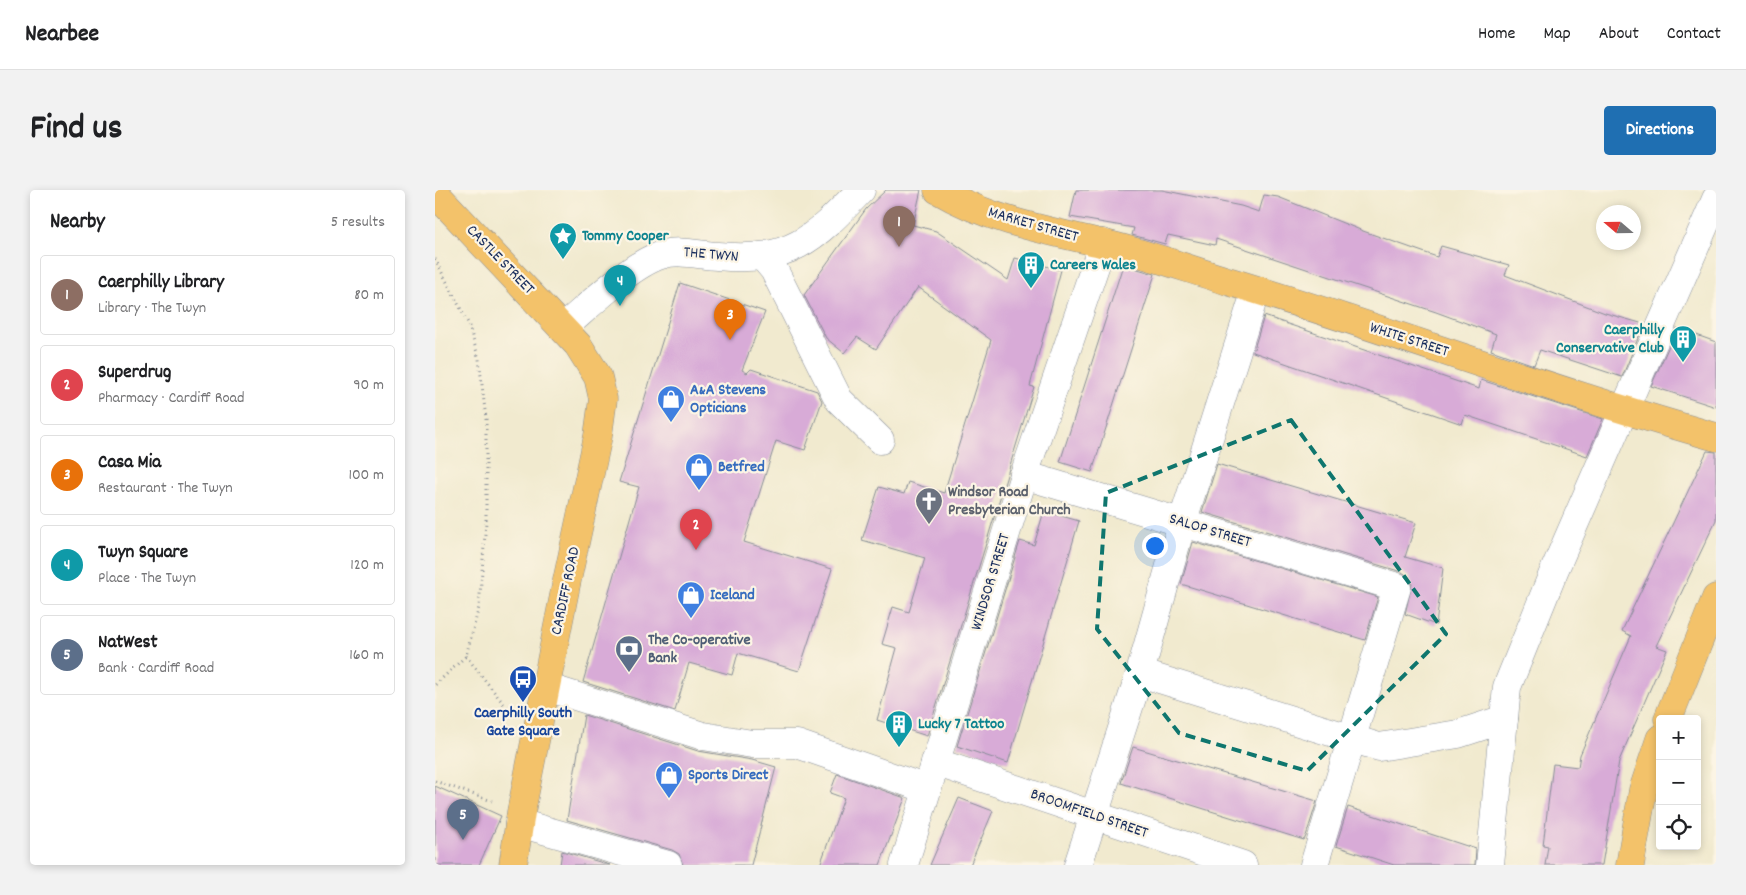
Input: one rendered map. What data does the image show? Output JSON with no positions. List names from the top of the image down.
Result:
{
  "streets": {
    "main road": [
      "MARKET STREET",
      "CASTLE STREET",
      "WHITE STREET",
      "CARDIFF ROAD"
    ],
    "street": [
      "THE TWYN",
      "SALOP STREET",
      "WINDSOR STREET",
      "BROOMFIELD STREET"
    ]
  },
  "crossings": [
    ["MARKET STREET", "WHITE STREET"],
    ["MARKET STREET", "WINDSOR STREET"],
    ["THE TWYN", "CASTLE STREET"],
    ["THE TWYN", "CARDIFF ROAD"],
    ["CASTLE STREET", "CARDIFF ROAD"],
    ["WHITE STREET", "WINDSOR STREET"],
    ["SALOP STREET", "WINDSOR STREET"],
    ["WINDSOR STREET", "BROOMFIELD STREET"]
  ],
  "places": {
    "place": ["Tommy Cooper"],
    "building": ["Careers Wales", "Caerphilly Conservative Club", "Lucky 7 Tattoo"],
    "shop": [
      "A&A Stevens Opticians",
      "Betfred",
      "Iceland",
      "Sports Direct"
    ],
    "church": ["Windsor Road Presbyterian Church"],
    "bank": ["The Co-operative Bank"],
    "bus stop": ["Caerphilly South Gate Square"]
  },
  "north": "left",
  "page": {
    "header": "Nearbee",
    "nav": [
      "Home",
      "Map",
      "About",
      "Contact"
    ],
    "title": "Find us",
    "buttons": "Directions",
    "heading": ["Nearby", "5 results"],
    "pins": [
      "1",
      "4",
      "3",
      "2",
      "5"
    ],
    "list": [
      {
        "mark": "1",
        "name": "Caerphilly Library",
        "note": "Library · The Twyn",
        "value": "80 m"
      },
      {
        "mark": "2",
        "name": "Superdrug",
        "note": "Pharmacy · Cardiff Road",
        "value": "90 m"
      },
      {
        "mark": "3",
        "name": "Casa Mia",
        "note": "Restaurant · The Twyn",
        "value": "100 m"
      },
      {
        "mark": "4",
        "name": "Twyn Square",
        "note": "Place · The Twyn",
        "value": "120 m"
      },
      {
        "mark": "5",
        "name": "NatWest",
        "note": "Bank · Cardiff Road",
        "value": "160 m"
      }
    ],
    "map_buttons": ["+", "−"]
  }
}
